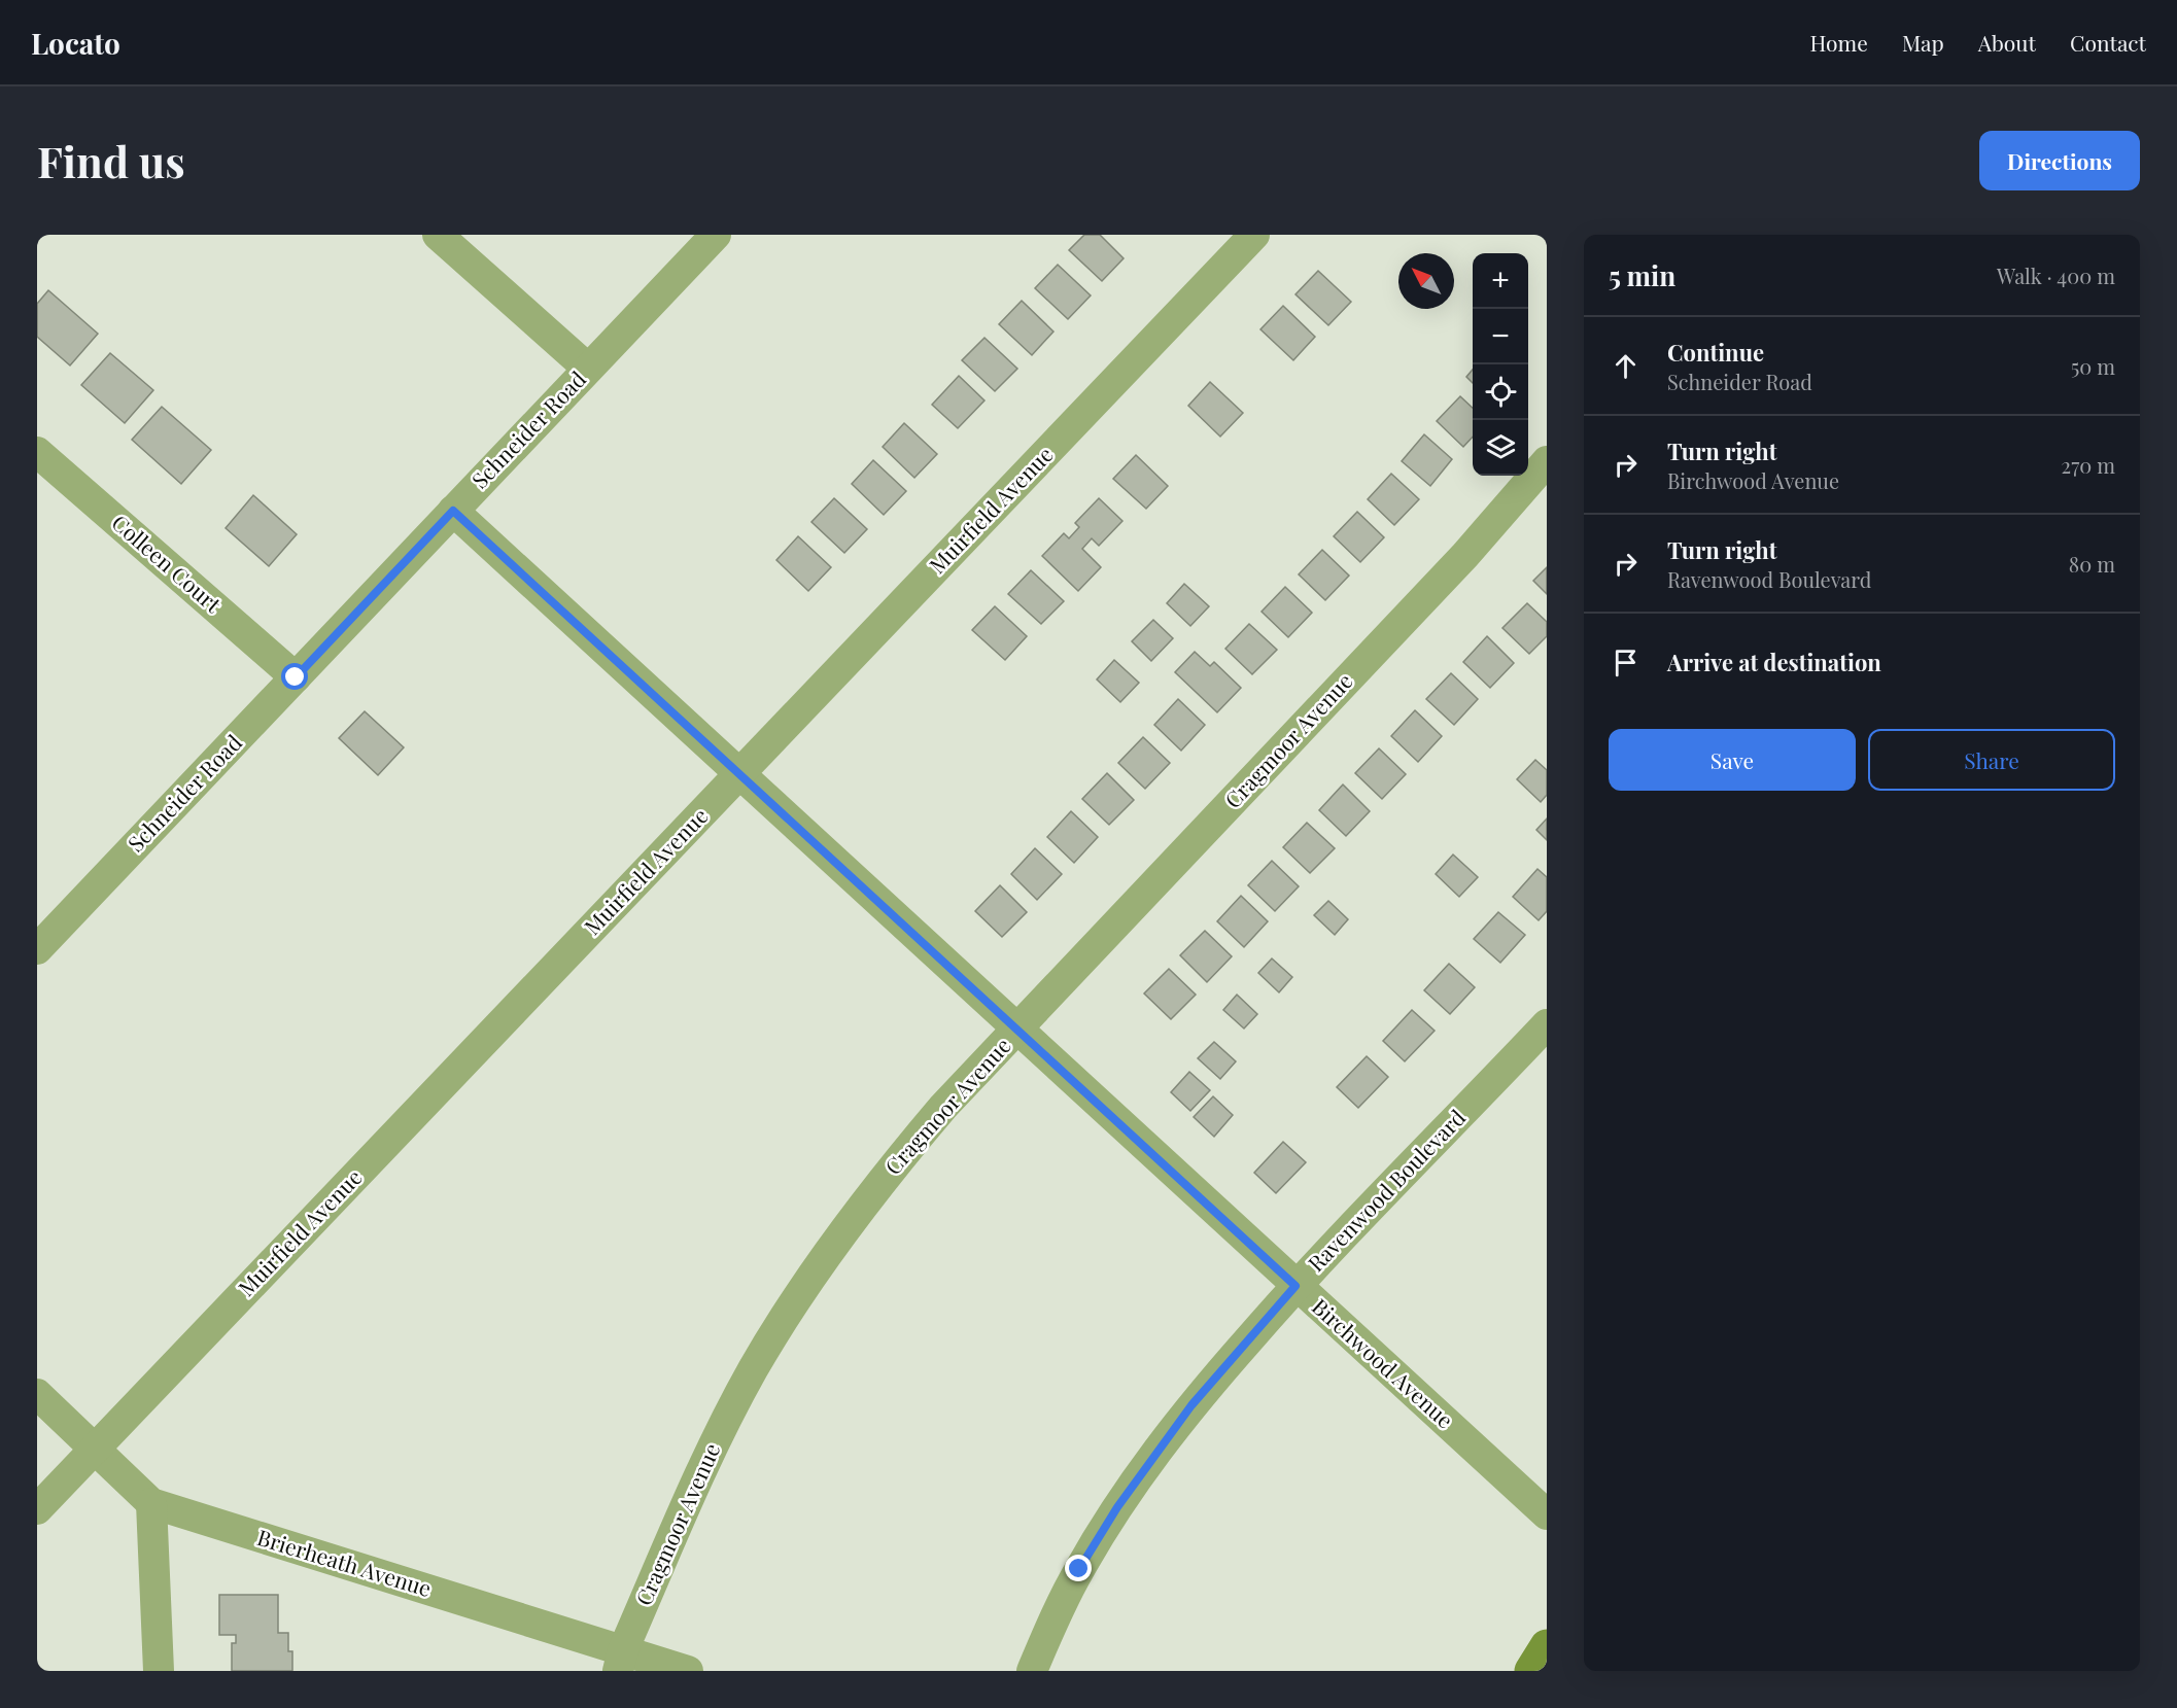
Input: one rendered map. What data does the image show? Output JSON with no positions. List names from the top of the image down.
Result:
{
  "streets": {
    "street": [
      "Schneider Road",
      "Muirfield Avenue",
      "Colleen Court",
      "Cragmoor Avenue",
      "Ravenwood Boulevard",
      "Birchwood Avenue",
      "Brierheath Avenue"
    ]
  },
  "crossings": [
    ["Schneider Road", "Colleen Court"],
    ["Schneider Road", "Birchwood Avenue"],
    ["Muirfield Avenue", "Birchwood Avenue"],
    ["Muirfield Avenue", "Brierheath Avenue"],
    ["Cragmoor Avenue", "Birchwood Avenue"],
    ["Cragmoor Avenue", "Brierheath Avenue"],
    ["Ravenwood Boulevard", "Birchwood Avenue"]
  ],
  "north": "top left",
  "page": {
    "header": "Locato",
    "nav": [
      "Home",
      "Map",
      "About",
      "Contact"
    ],
    "buttons": [
      "Directions",
      ["Save", "Share"]
    ],
    "title": "Find us",
    "heading": ["5 min", "Walk · 400 m"],
    "map_buttons": ["+", "−"],
    "list": [
      ["Continue", "Schneider Road", "50 m"],
      ["Turn right", "Birchwood Avenue", "270 m"],
      ["Turn right", "Ravenwood Boulevard", "80 m"],
      "Arrive at destination"
    ]
  }
}
